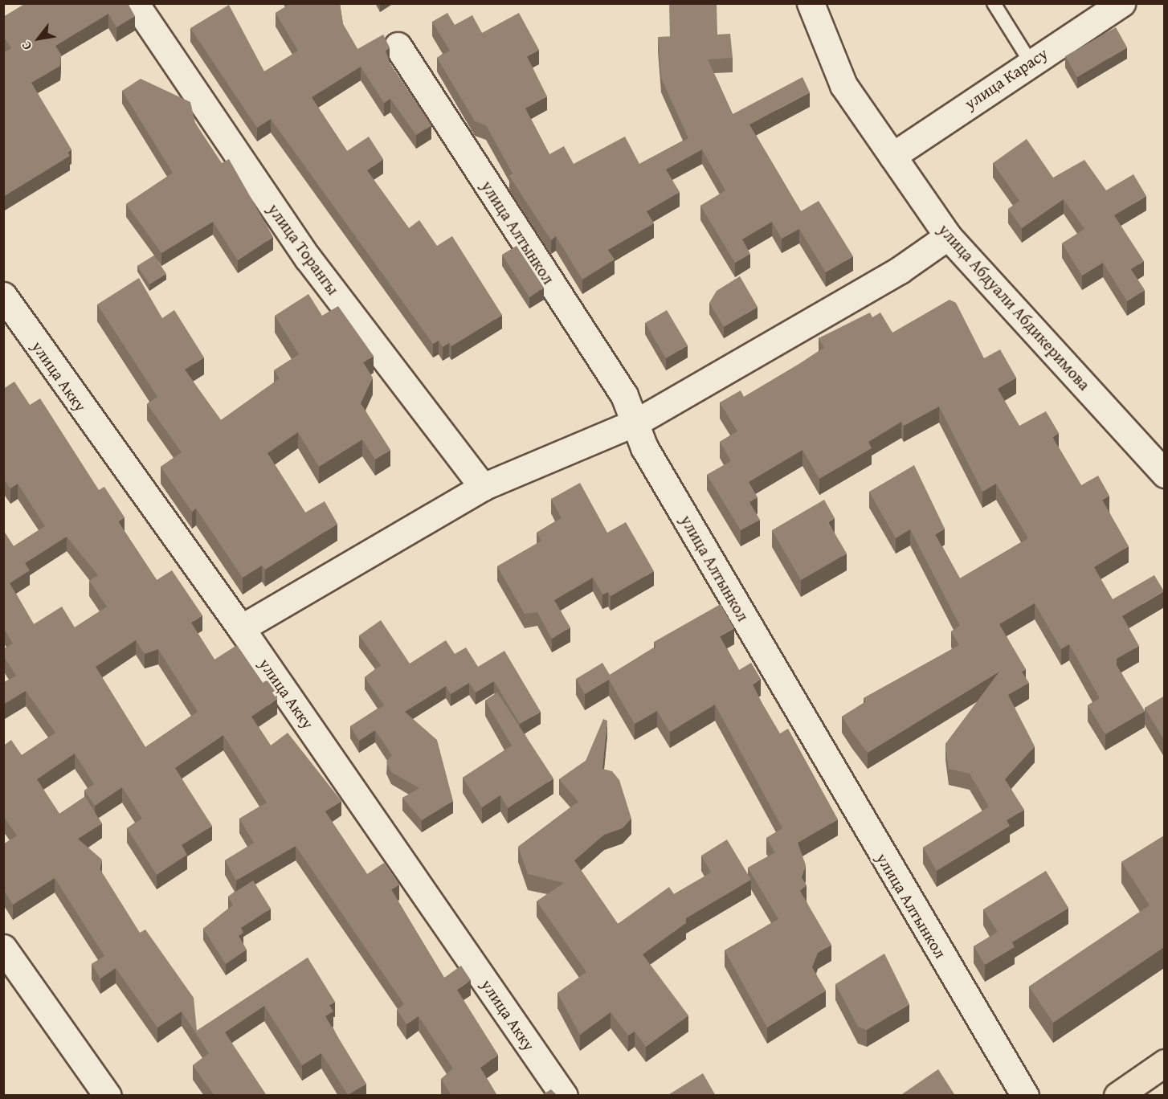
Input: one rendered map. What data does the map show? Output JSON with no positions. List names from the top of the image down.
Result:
{
  "streets": {
    "street": [
      "улица Карасу",
      "улица Алтынкол",
      "улица Торангы",
      "улица Абдуали Абдикеримова",
      "улица Акку"
    ]
  },
  "crossings": [
    ["улица Карасу", "улица Абдуали Абдикеримова"]
  ],
  "north": "bottom left"
}
